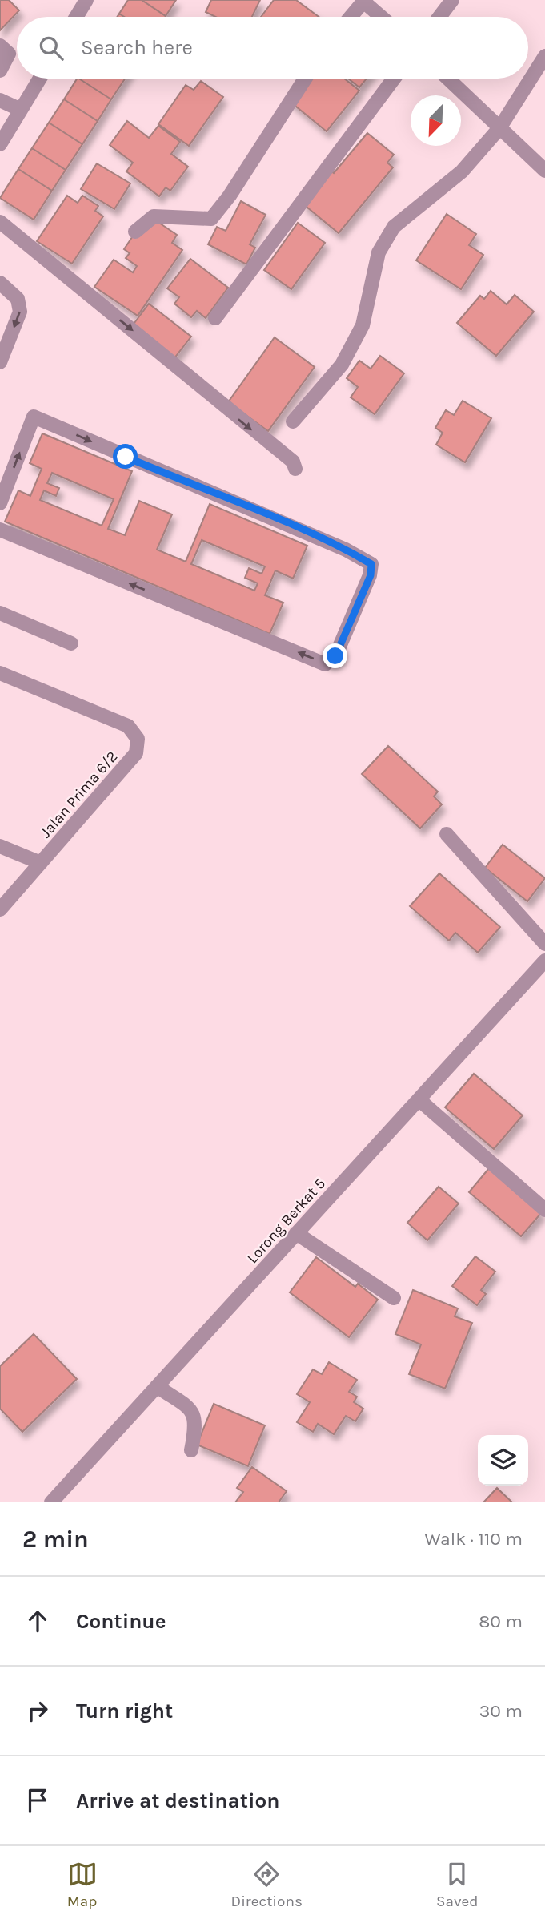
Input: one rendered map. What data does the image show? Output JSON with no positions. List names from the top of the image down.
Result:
{
  "streets": {
    "street": ["Jalan Prima 6/2", "Lorong Berkat 5"]
  },
  "north": "bottom left",
  "page": {
    "search": "Search here",
    "heading": ["2 min", "Walk · 110 m"],
    "list": [
      ["Continue", "80 m"],
      ["Turn right", "30 m"],
      "Arrive at destination"
    ],
    "nav": ["Map", "Directions", "Saved"]
  }
}
